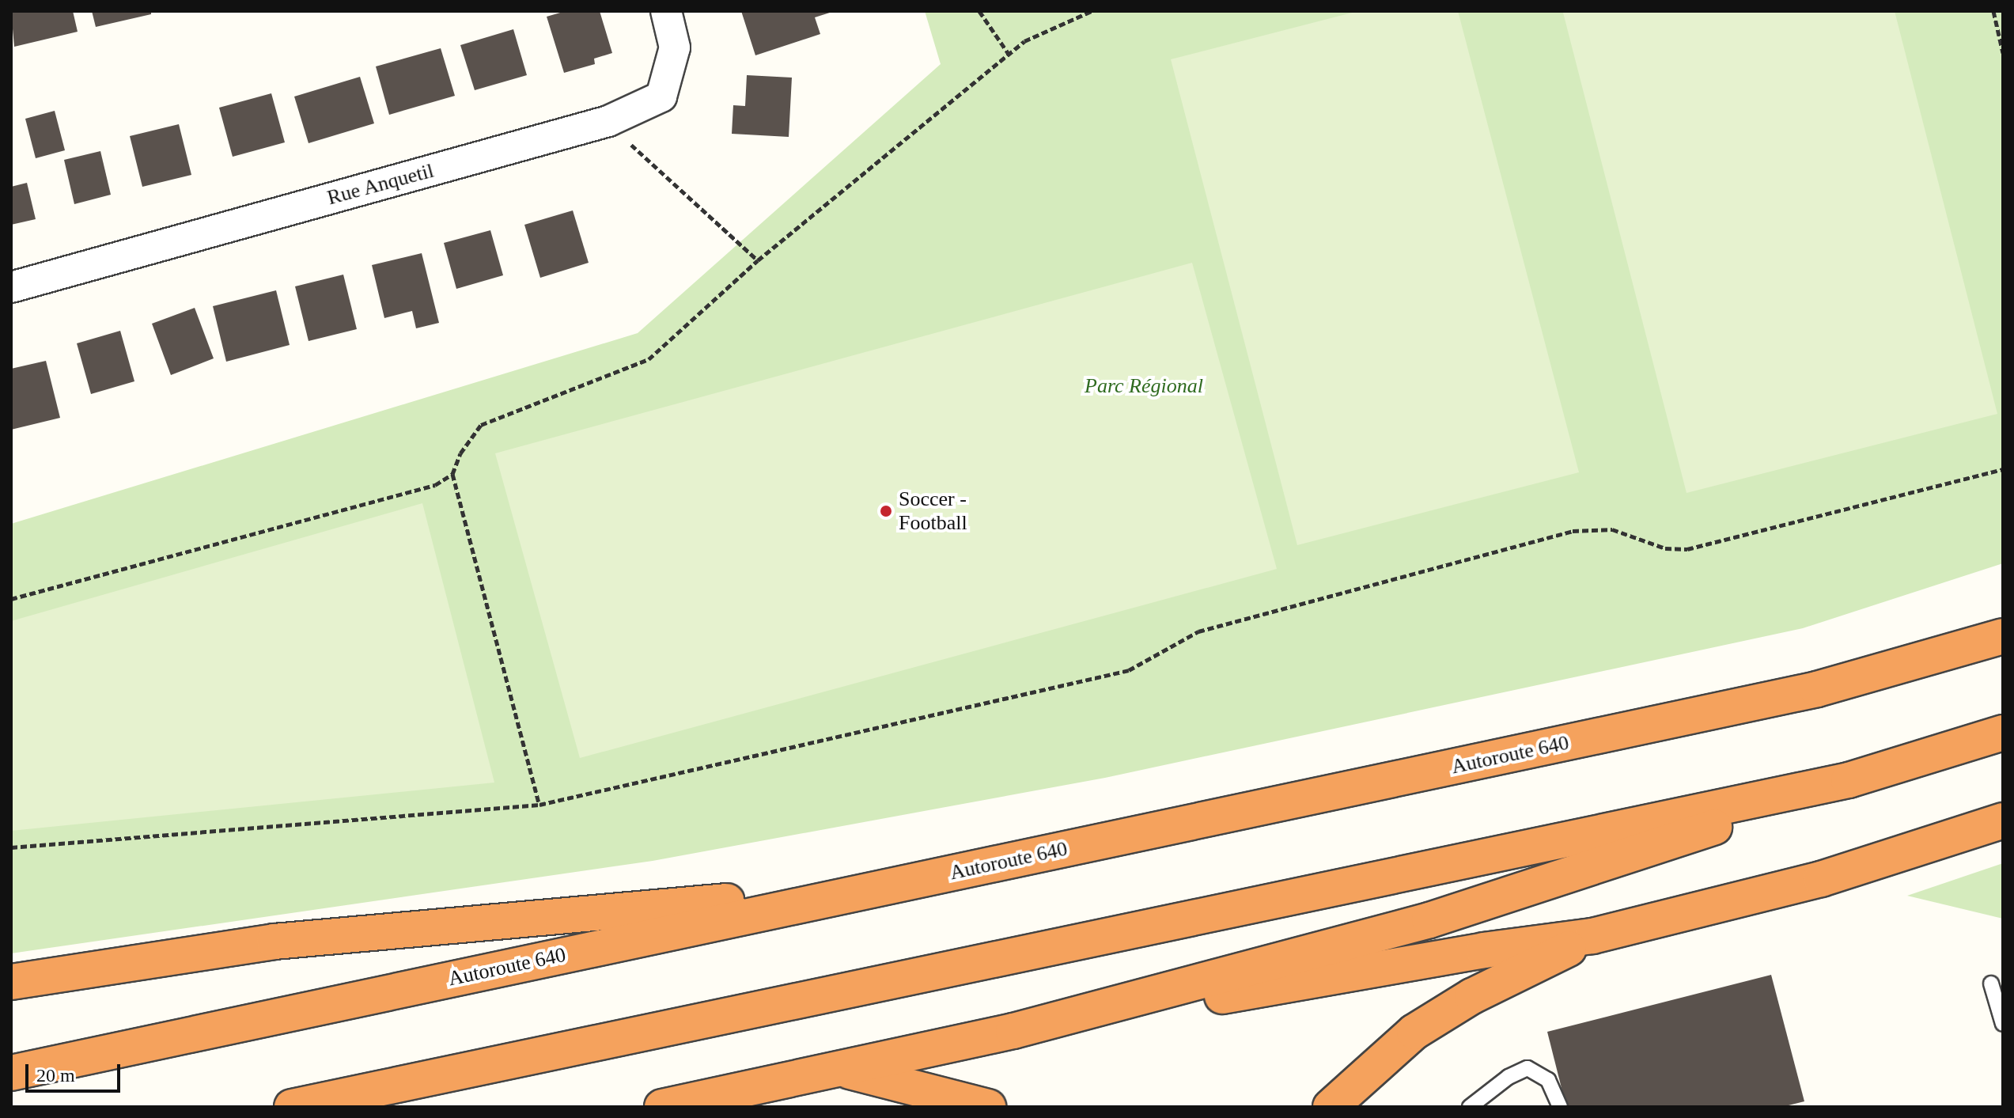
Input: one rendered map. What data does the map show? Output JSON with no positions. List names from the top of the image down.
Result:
{
  "streets": {
    "highway": ["Autoroute 640"],
    "street": ["Rue Anquetil"]
  },
  "parks": ["Parc Régional"],
  "places": ["Soccer - Football"],
  "scale_bar": "20 m"
}
